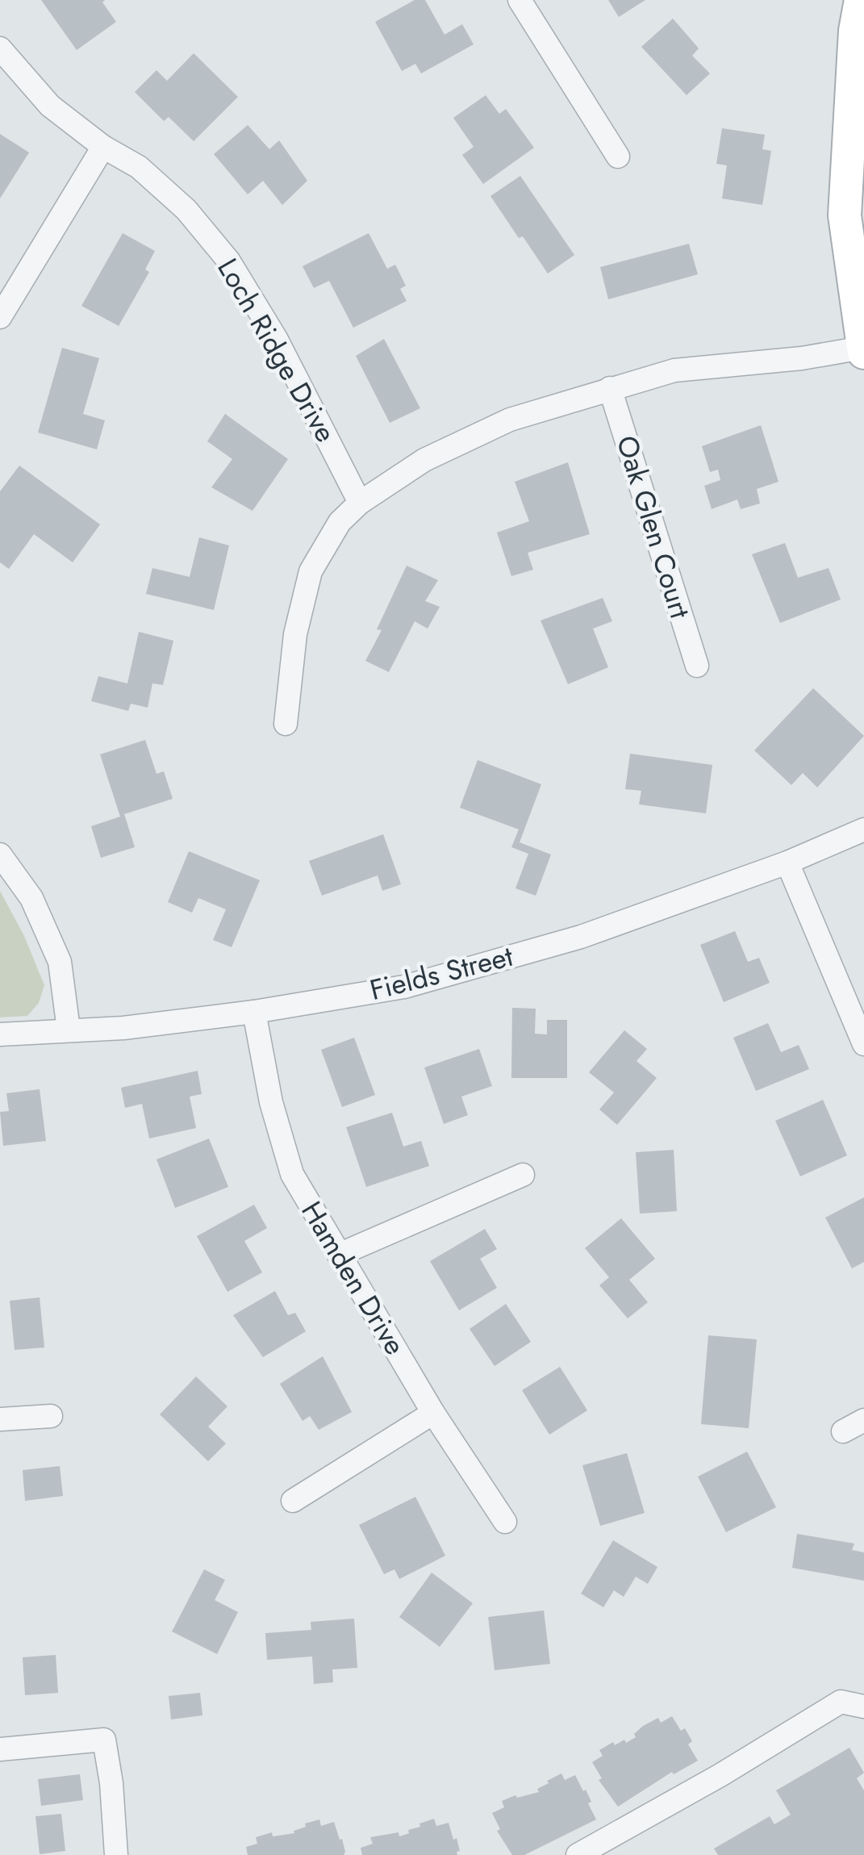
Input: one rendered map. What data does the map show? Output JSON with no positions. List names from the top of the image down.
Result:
{
  "streets": {
    "street": [
      "Loch Ridge Drive",
      "Oak Glen Court",
      "Fields Street",
      "Hamden Drive"
    ]
  },
  "crossings": [
    ["Fields Street", "Hamden Drive"]
  ]
}
